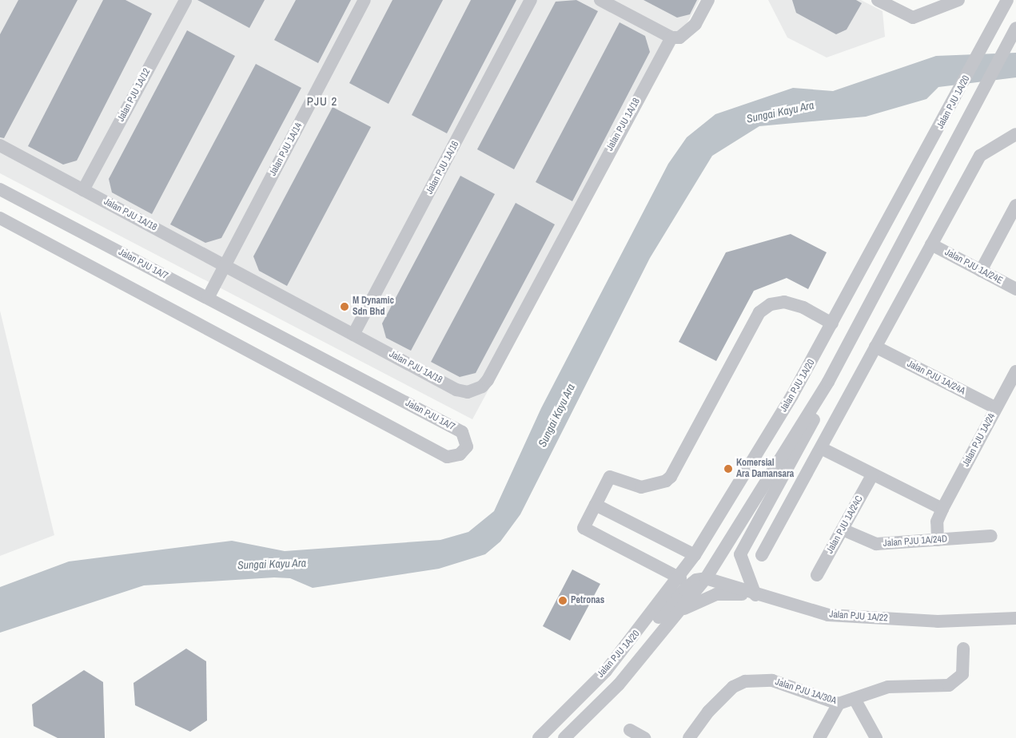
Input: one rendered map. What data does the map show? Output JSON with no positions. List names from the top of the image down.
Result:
{
  "streets": {
    "street": [
      "Jalan PJU 1A/12",
      "Jalan PJU 1A/20",
      "Jalan PJU 1A/18",
      "Jalan PJU 1A/14",
      "Jalan PJU 1A/16",
      "Jalan PJU 1A/7",
      "Jalan PJU 1A/24E",
      "Jalan PJU 1A/24A",
      "Jalan PJU 1A/24",
      "Jalan PJU 1A/24C",
      "Jalan PJU 1A/24D",
      "Jalan PJU 1A/22",
      "Jalan PJU 1A/30A"
    ]
  },
  "crossings": [
    ["Jalan PJU 1A/12", "Jalan PJU 1A/18"],
    ["Jalan PJU 1A/20", "Jalan PJU 1A/22"],
    ["Jalan PJU 1A/18", "Jalan PJU 1A/14"],
    ["Jalan PJU 1A/18", "Jalan PJU 1A/16"],
    ["Jalan PJU 1A/14", "Jalan PJU 1A/7"],
    ["Jalan PJU 1A/24A", "Jalan PJU 1A/24"],
    ["Jalan PJU 1A/24", "Jalan PJU 1A/24D"],
    ["Jalan PJU 1A/24C", "Jalan PJU 1A/24D"]
  ],
  "districts": ["PJU 2"],
  "water": ["Sungai Kayu Ara"],
  "places": ["M Dynamic Sdn Bhd", "Komersial Ara Damansara", "Petronas"]
}
